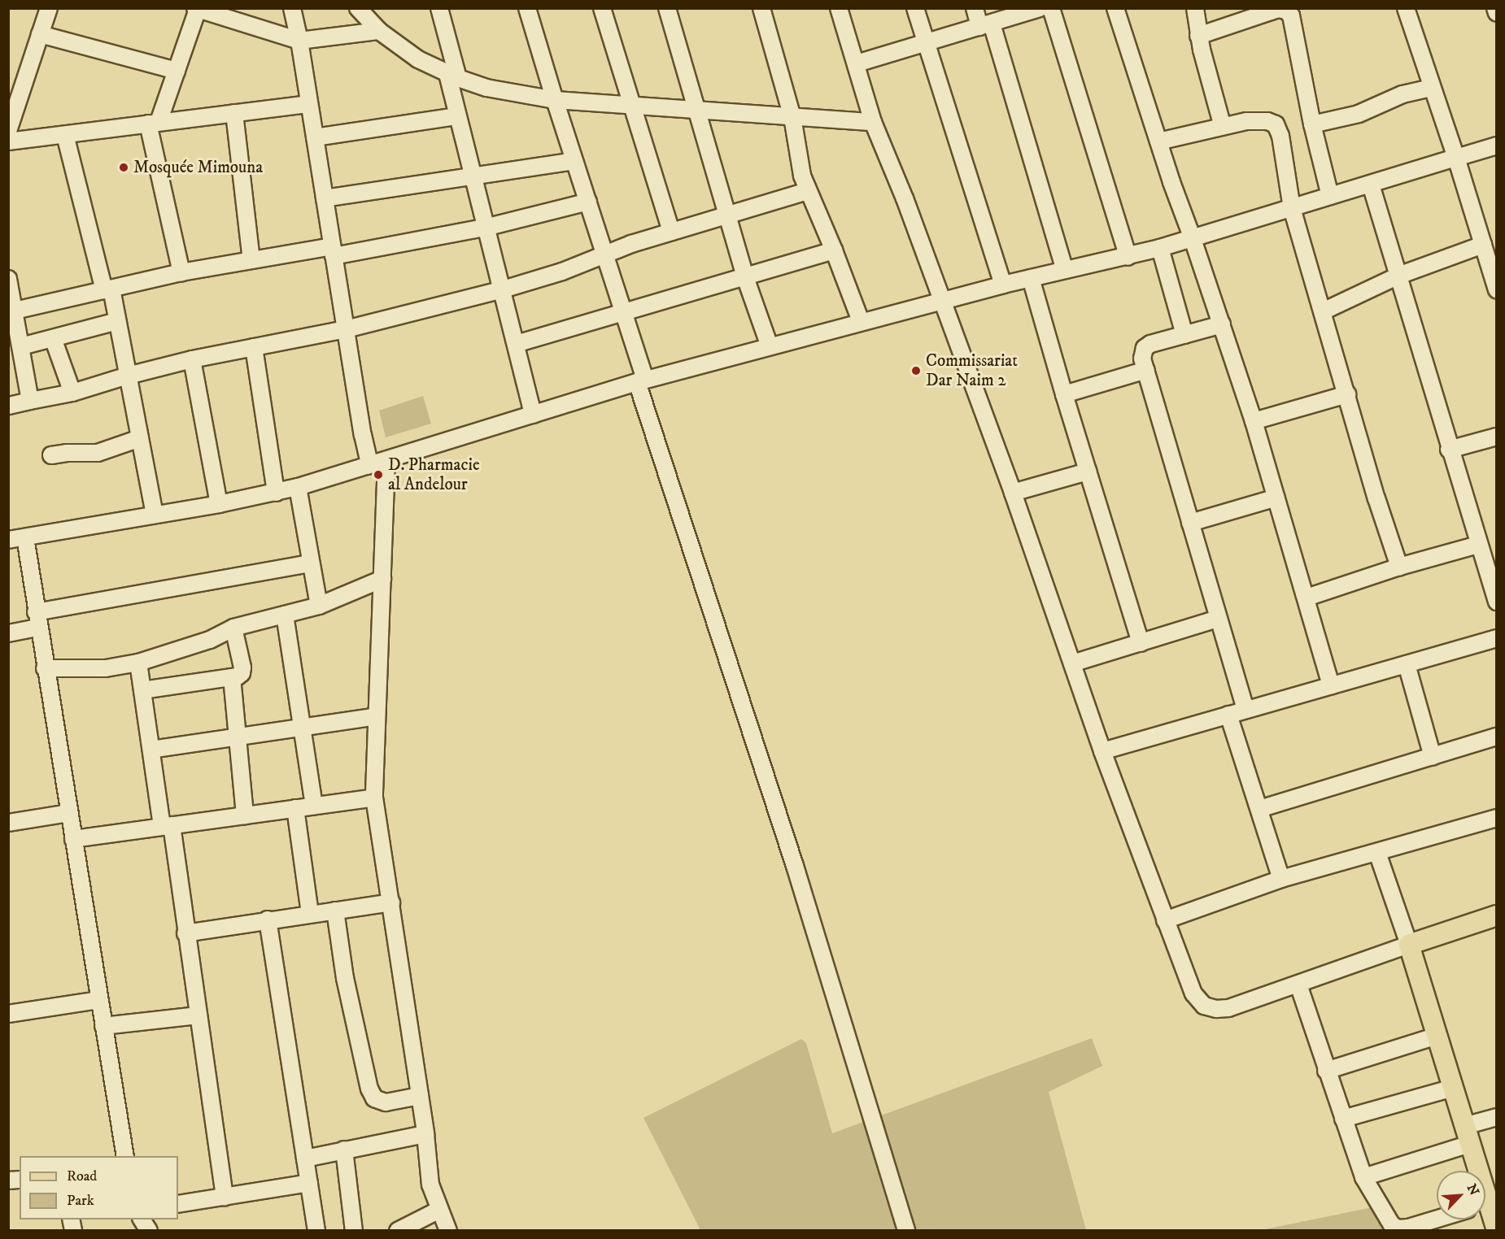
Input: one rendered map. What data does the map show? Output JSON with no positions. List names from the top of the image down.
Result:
{
  "places": ["Mosquée Mimouna", "Commissariat Dar Naim 2", "D. Pharmacie al Andelour"],
  "legend": ["Road", "Park"],
  "north": "top right"
}
